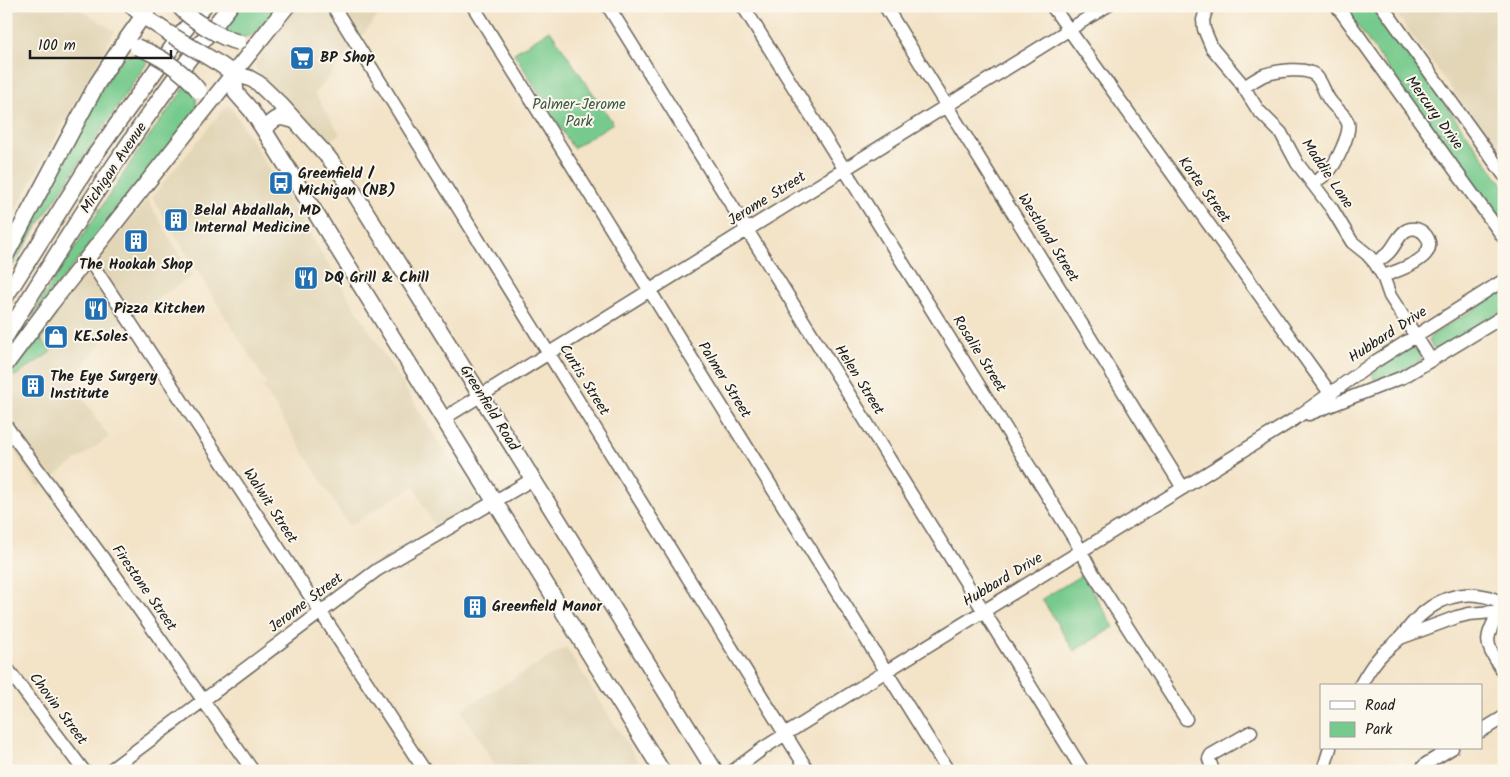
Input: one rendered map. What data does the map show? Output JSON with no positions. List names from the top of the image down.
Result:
{
  "streets": {
    "main road": ["Michigan Avenue", "Greenfield Road"],
    "street": [
      "Mercury Drive",
      "Maddie Lane",
      "Korte Street",
      "Jerome Street",
      "Westland Street",
      "Hubbard Drive",
      "Rosalie Street",
      "Curtis Street",
      "Palmer Street",
      "Helen Street",
      "Walwit Street",
      "Firestone Street",
      "Chovin Street"
    ]
  },
  "crossings": [
    ["Maddie Lane", "Hubbard Drive"],
    ["Korte Street", "Jerome Street"],
    ["Korte Street", "Hubbard Drive"],
    ["Jerome Street", "Westland Street"],
    ["Jerome Street", "Rosalie Street"],
    ["Jerome Street", "Curtis Street"],
    ["Jerome Street", "Palmer Street"],
    ["Jerome Street", "Helen Street"],
    ["Jerome Street", "Greenfield Road"],
    ["Jerome Street", "Walwit Street"],
    ["Jerome Street", "Firestone Street"],
    ["Westland Street", "Hubbard Drive"],
    ["Hubbard Drive", "Rosalie Street"],
    ["Hubbard Drive", "Curtis Street"],
    ["Hubbard Drive", "Palmer Street"],
    ["Hubbard Drive", "Helen Street"]
  ],
  "parks": ["Palmer-Jerome Park"],
  "places": {
    "supermarket": ["BP Shop"],
    "bus stop": ["Greenfield / Michigan (NB)"],
    "building": [
      "Belal Abdallah, MD Internal Medicine",
      "The Hookah Shop",
      "The Eye Surgery Institute",
      "Greenfield Manor"
    ],
    "restaurant": ["DQ Grill & Chill", "Pizza Kitchen"],
    "shop": ["KE.Soles"]
  },
  "legend": ["Road", "Park"],
  "scale_bar": "100 m"
}
